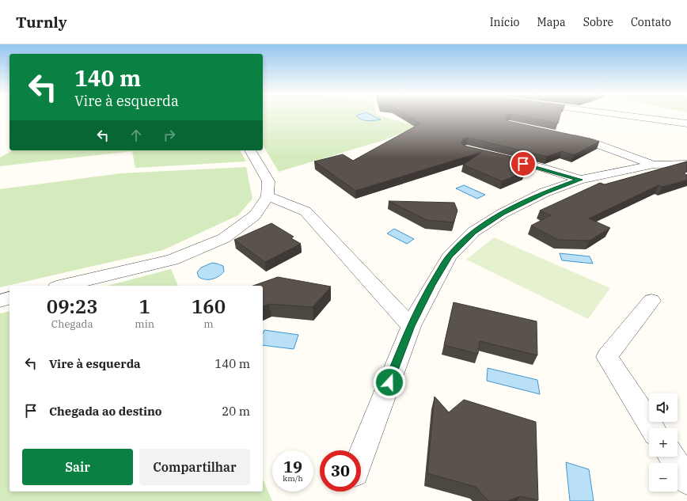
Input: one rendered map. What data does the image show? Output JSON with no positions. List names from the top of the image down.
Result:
{
  "page": {
    "header": "Turnly",
    "nav": [
      "Início",
      "Mapa",
      "Sobre",
      "Contato"
    ],
    "turn": ["140 m", "Vire à esquerda"],
    "eta": [
      "09:23",
      "Chegada",
      "1",
      "min",
      "160",
      "m"
    ],
    "list": [
      {
        "name": "Vire à esquerda",
        "value": "140 m"
      },
      {
        "name": "Chegada ao destino",
        "value": "20 m"
      }
    ],
    "map_buttons": ["+", "−"],
    "buttons": ["Sair", "Compartilhar"],
    "speed": "19 km/h",
    "limit": "30"
  }
}
